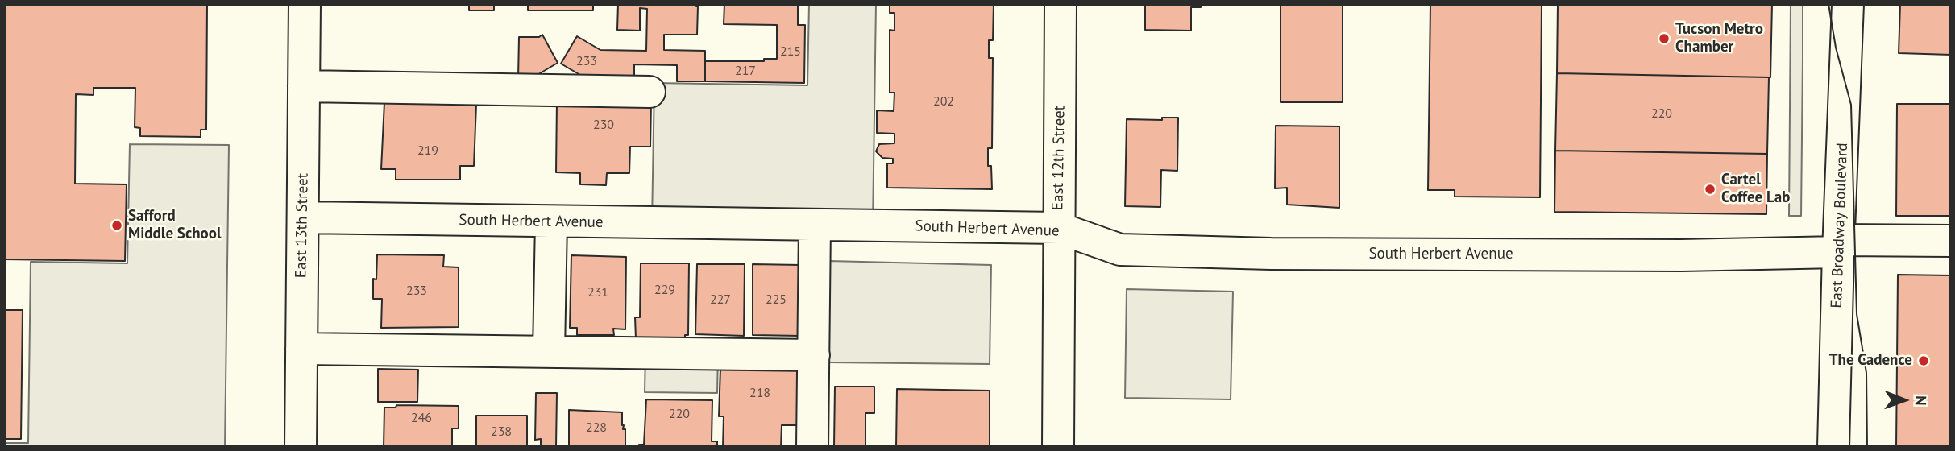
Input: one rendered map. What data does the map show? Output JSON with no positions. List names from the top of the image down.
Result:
{
  "streets": {
    "street": [
      "East 12th Street",
      "South Herbert Avenue",
      "East 13th Street",
      "East Broadway Boulevard"
    ]
  },
  "crossings": [
    ["East 12th Street", "South Herbert Avenue"],
    ["South Herbert Avenue", "East 13th Street"],
    ["South Herbert Avenue", "East Broadway Boulevard"]
  ],
  "places": [
    "Tucson Metro Chamber",
    "Cartel Coffee Lab",
    "Safford Middle School",
    "The Cadence"
  ],
  "house_numbers": [
    "215",
    "233",
    "217",
    "202",
    "220",
    "230",
    "219",
    "229",
    "233",
    "231",
    "227",
    "225",
    "218",
    "220",
    "246",
    "228",
    "238"
  ],
  "north": "right"
}
